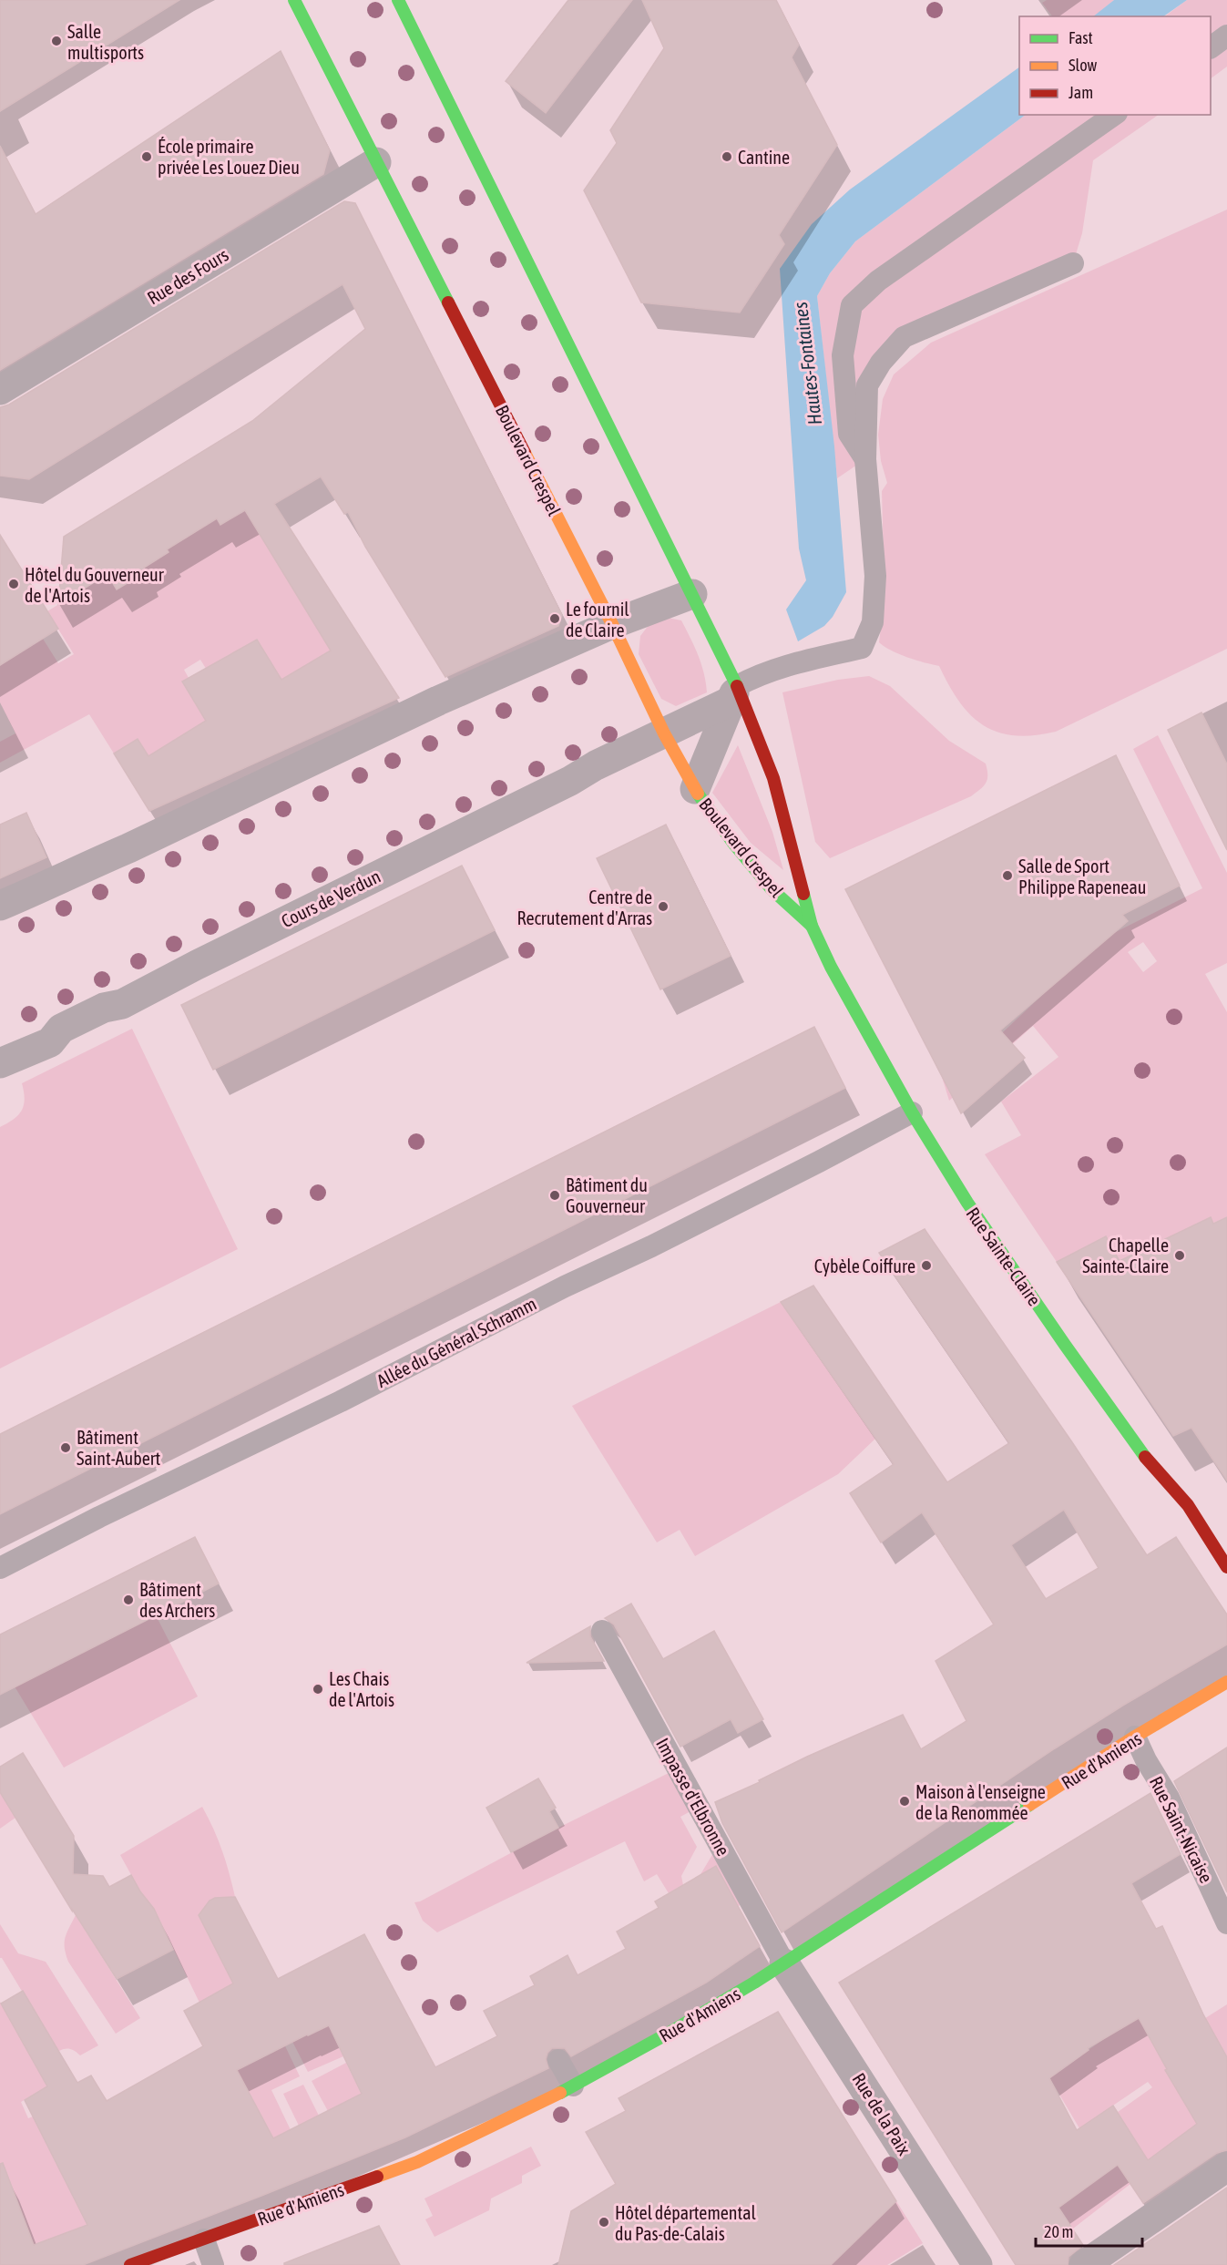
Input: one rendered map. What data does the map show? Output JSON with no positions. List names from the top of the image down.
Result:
{
  "streets": {
    "street": [
      "Rue des Fours",
      "Boulevard Crespel",
      "Cours de Verdun",
      "Rue Sainte-Claire",
      "Rue d'Amiens",
      "Rue de la Paix"
    ],
    "lane": ["Allée du Général Schramm", "Impasse d'Elbronne", "Rue Saint-Nicaise"]
  },
  "crossings": [
    ["Rue des Fours", "Boulevard Crespel"],
    ["Boulevard Crespel", "Cours de Verdun"],
    ["Boulevard Crespel", "Rue Sainte-Claire"],
    ["Rue Sainte-Claire", "Allée du Général Schramm"],
    ["Rue d'Amiens", "Impasse d'Elbronne"],
    ["Rue d'Amiens", "Rue Saint-Nicaise"],
    ["Rue d'Amiens", "Rue de la Paix"],
    ["Impasse d'Elbronne", "Rue de la Paix"]
  ],
  "water": ["Hautes-Fontaines"],
  "places": [
    "Salle multisports",
    "École primaire privée Les Louez Dieu",
    "Cantine",
    "Hôtel du Gouverneur de l'Artois",
    "Le fournil de Claire",
    "Salle de Sport Philippe Rapeneau",
    "Centre de Recrutement d'Arras",
    "Bâtiment du Gouverneur",
    "Chapelle Sainte-Claire",
    "Cybèle Coiffure",
    "Bâtiment Saint-Aubert",
    "Bâtiment des Archers",
    "Les Chais de l'Artois",
    "Maison à l'enseigne de la Renommée",
    "Hôtel départemental du Pas-de-Calais"
  ],
  "legend": ["Fast", "Slow", "Jam"],
  "scale_bar": "20 m"
}
